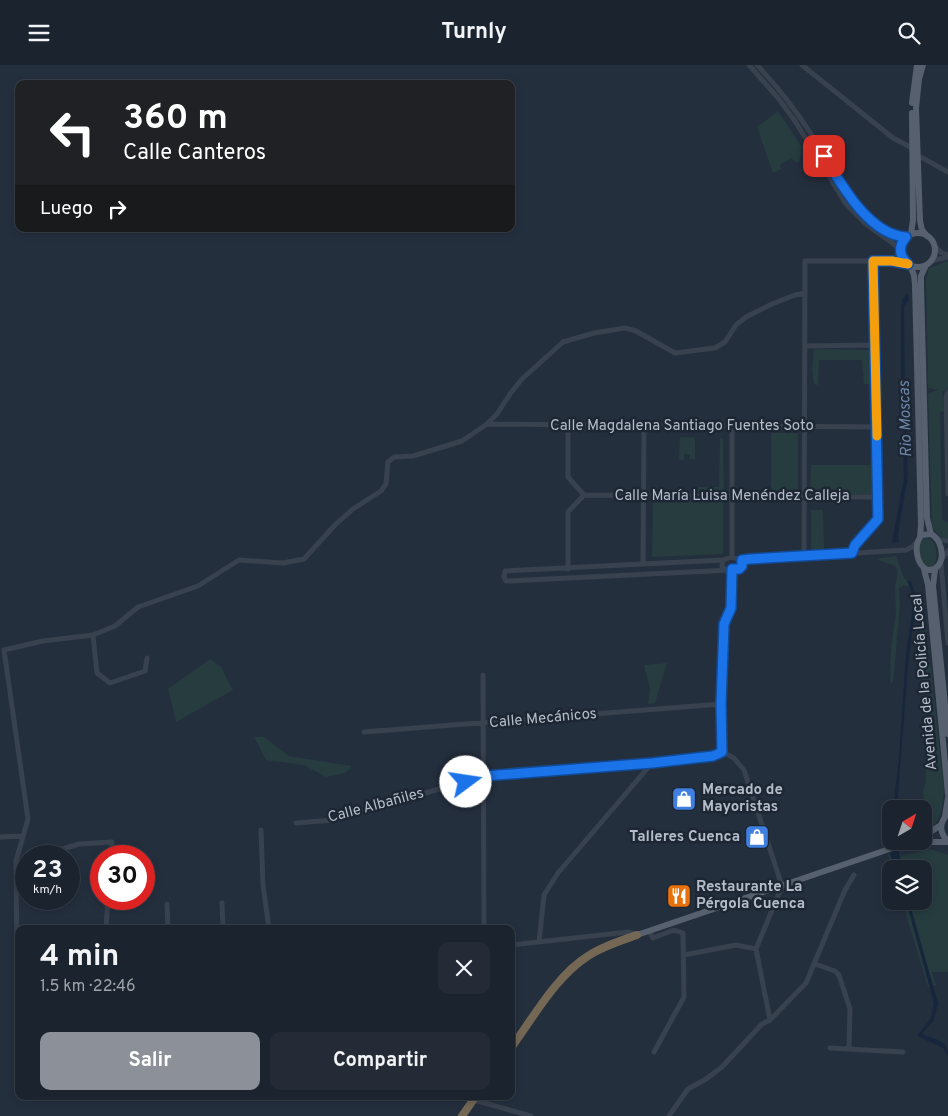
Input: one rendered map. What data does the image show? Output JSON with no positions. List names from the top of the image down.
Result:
{
  "streets": {
    "main road": ["Avenida de la Policía Local"],
    "street": [
      "Calle Magdalena Santiago Fuentes Soto",
      "Calle María Luisa Menéndez Calleja",
      "Calle Mecánicos",
      "Calle Albañiles"
    ]
  },
  "water": ["Rio Moscas"],
  "places": {
    "shop": ["Mercado de Mayoristas", "Talleres Cuenca"],
    "restaurant": ["Restaurante La Pérgola Cuenca"]
  },
  "north": "top right",
  "page": {
    "header": "Turnly",
    "turn": ["360 m", "Calle Canteros"],
    "then": "Luego",
    "speed": "23 km/h",
    "limit": "30",
    "heading": ["4 min", "1.5 km · 22:46"],
    "buttons": ["Salir", "Compartir"]
  }
}
